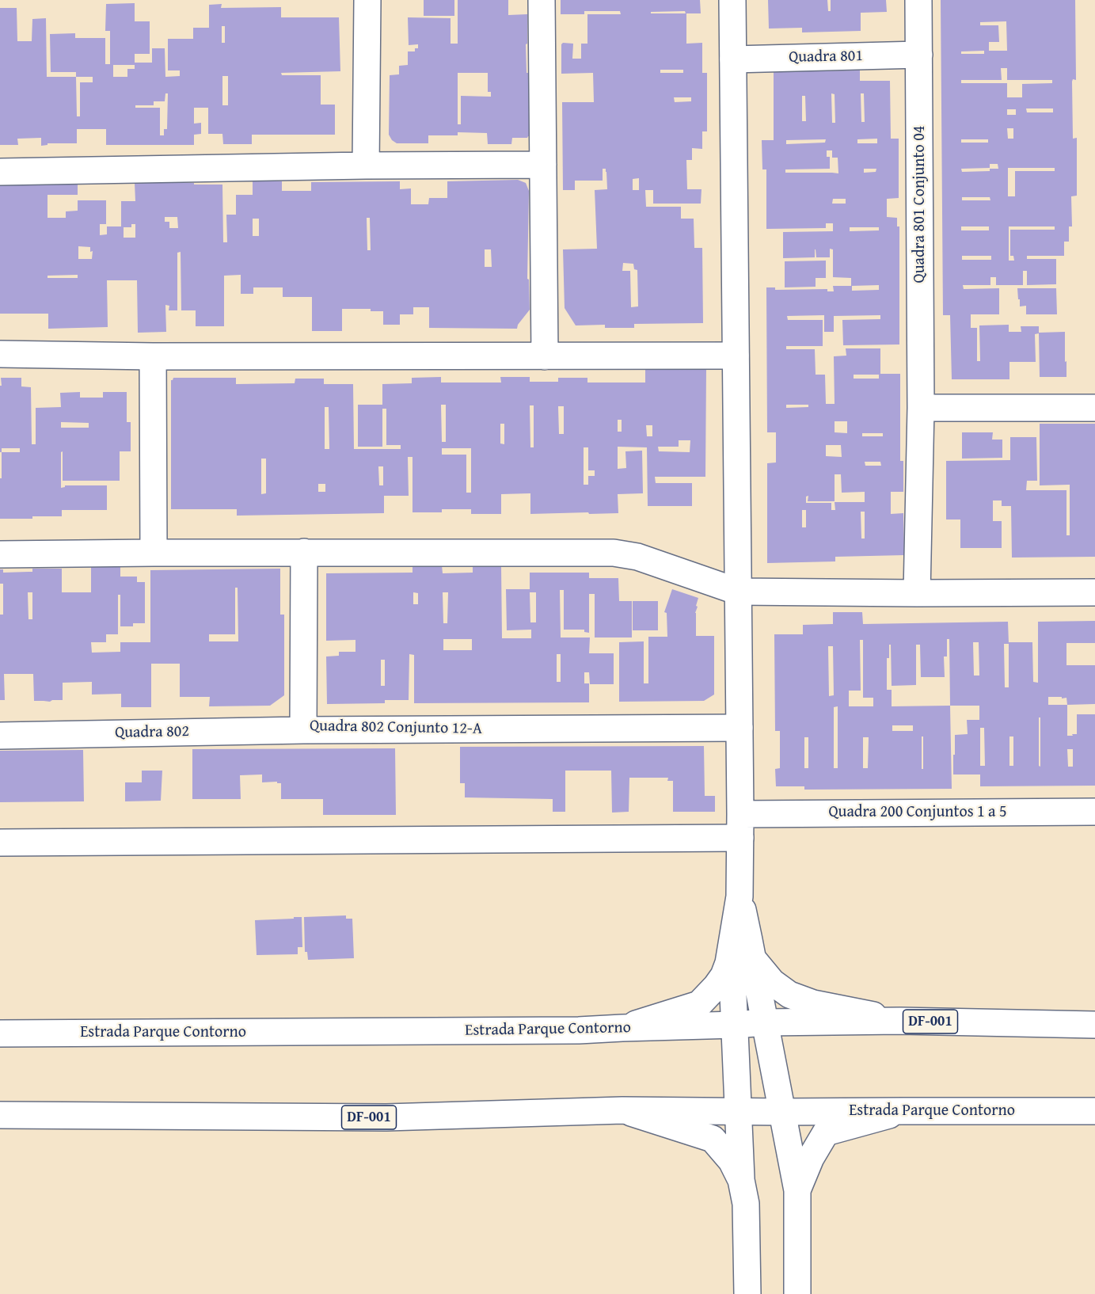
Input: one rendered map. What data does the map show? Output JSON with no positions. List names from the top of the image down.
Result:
{
  "streets": {
    "main road": [
      "Quadra 801",
      "Quadra 801 Conjunto 04",
      "Quadra 802 Conjunto 12-A",
      "Quadra 802",
      "Quadra 200 Conjuntos 1 a 5",
      "DF-001",
      "Estrada Parque Contorno"
    ]
  },
  "crossings": [
    ["Quadra 801", "Quadra 801 Conjunto 04"],
    ["Quadra 802 Conjunto 12-A", "Quadra 802"]
  ]
}
